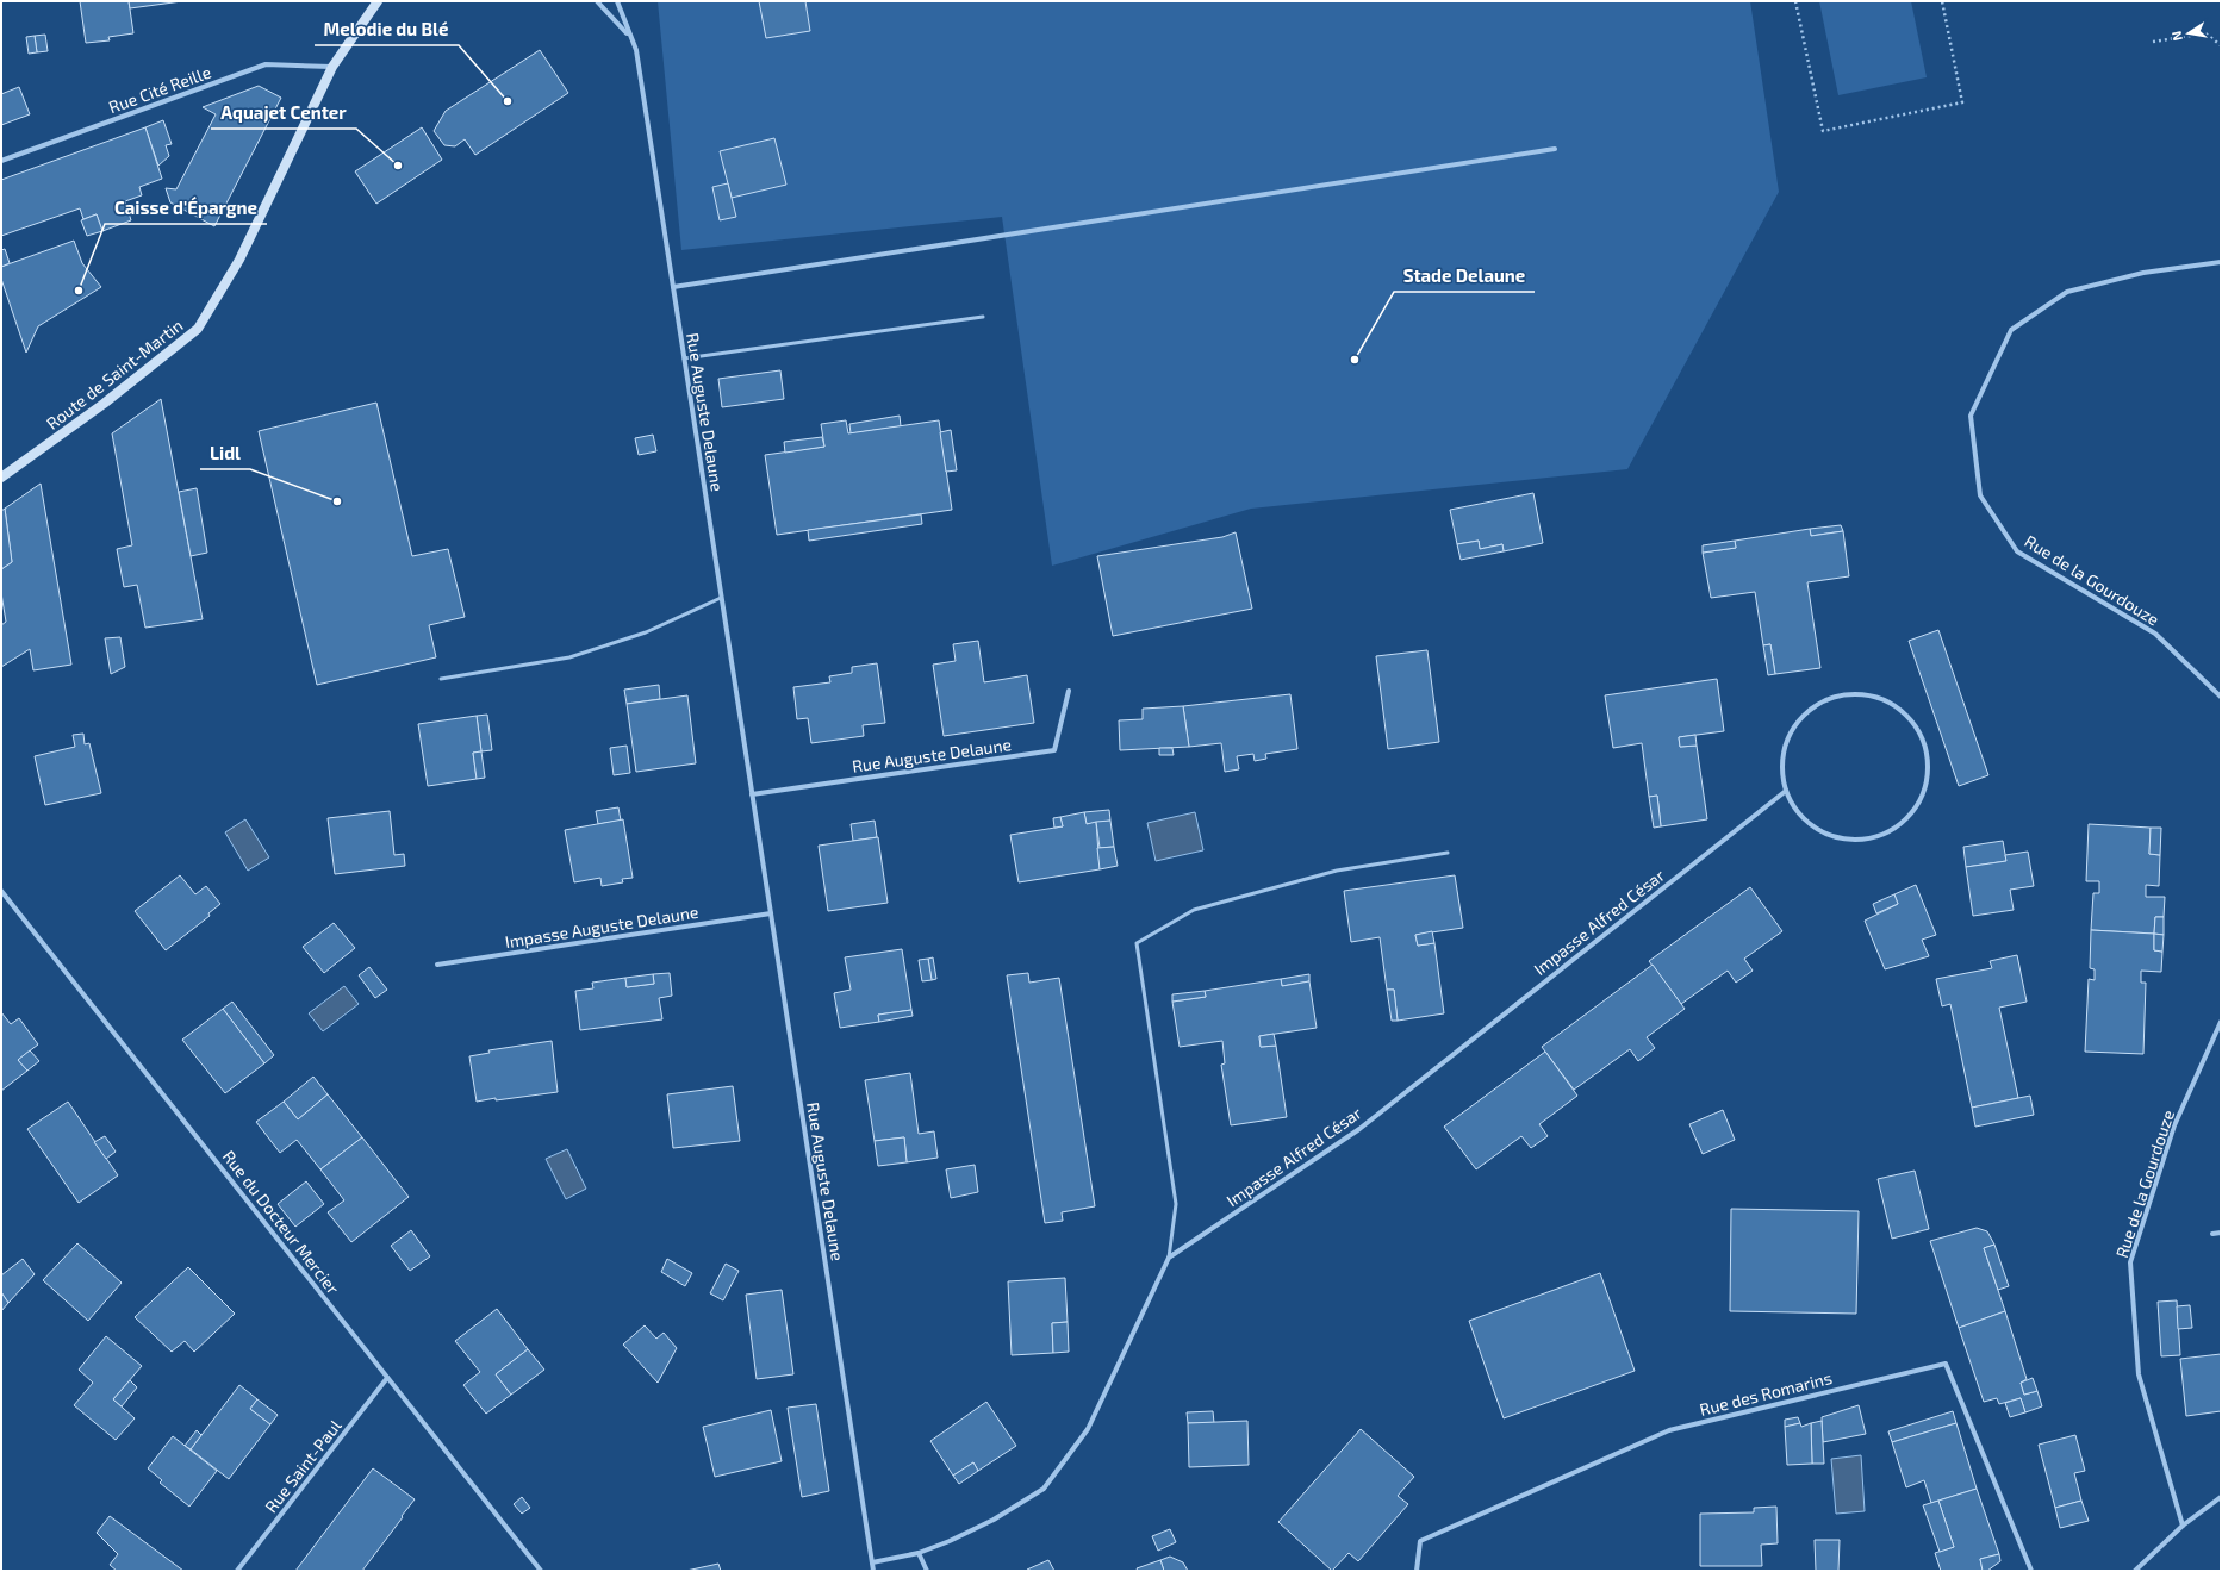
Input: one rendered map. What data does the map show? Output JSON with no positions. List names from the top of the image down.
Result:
{
  "streets": {
    "main road": ["Route de Saint-Martin"],
    "street": [
      "Rue Cité Reille",
      "Rue Auguste Delaune",
      "Rue de la Gourdouze",
      "Impasse Alfred César",
      "Impasse Auguste Delaune",
      "Rue du Docteur Mercier",
      "Rue des Romarins",
      "Rue Saint-Paul"
    ]
  },
  "crossings": [
    ["Rue Cité Reille", "Route de Saint-Martin"],
    ["Rue Auguste Delaune", "Impasse Auguste Delaune"],
    ["Rue du Docteur Mercier", "Rue Saint-Paul"]
  ],
  "places": [
    "Melodie du Blé",
    "Aquajet Center",
    "Caisse d'Épargne",
    "Stade Delaune",
    "Lidl"
  ],
  "north": "left"
}
